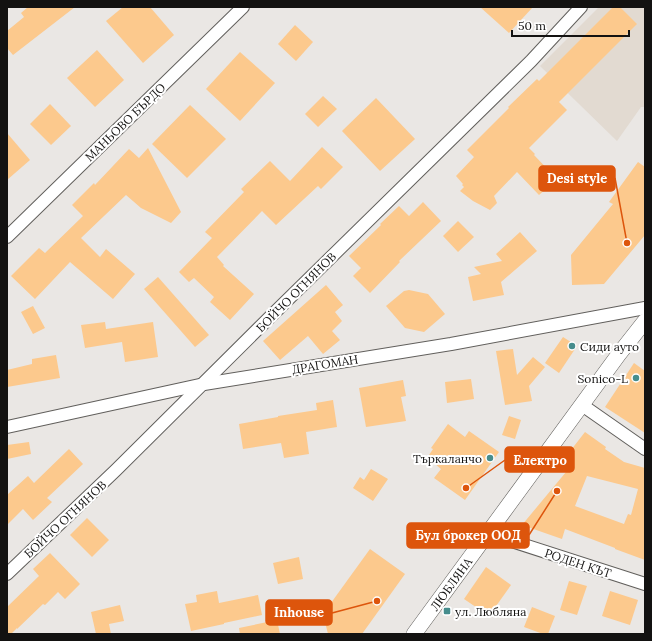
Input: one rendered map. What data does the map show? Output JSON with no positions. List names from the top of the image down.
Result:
{
  "streets": {
    "street": [
      "МАНЬОВО БЪРДО",
      "БОЙЧО ОГНЯНОВ",
      "ДРАГОМАН",
      "РОДЕН КЪТ",
      "ЛЮБЛЯНА"
    ]
  },
  "crossings": [
    ["БОЙЧО ОГНЯНОВ", "ДРАГОМАН"],
    ["РОДЕН КЪТ", "ЛЮБЛЯНА"]
  ],
  "places": {
    "other": [
      "Desi style",
      "Сиди ауто",
      "Sonico-L",
      "Търкаланчо",
      "Електро",
      "Бул брокер ООД",
      "Inhouse"
    ],
    "transit": ["ул. Любляна"]
  },
  "scale_bar": "50 m"
}
